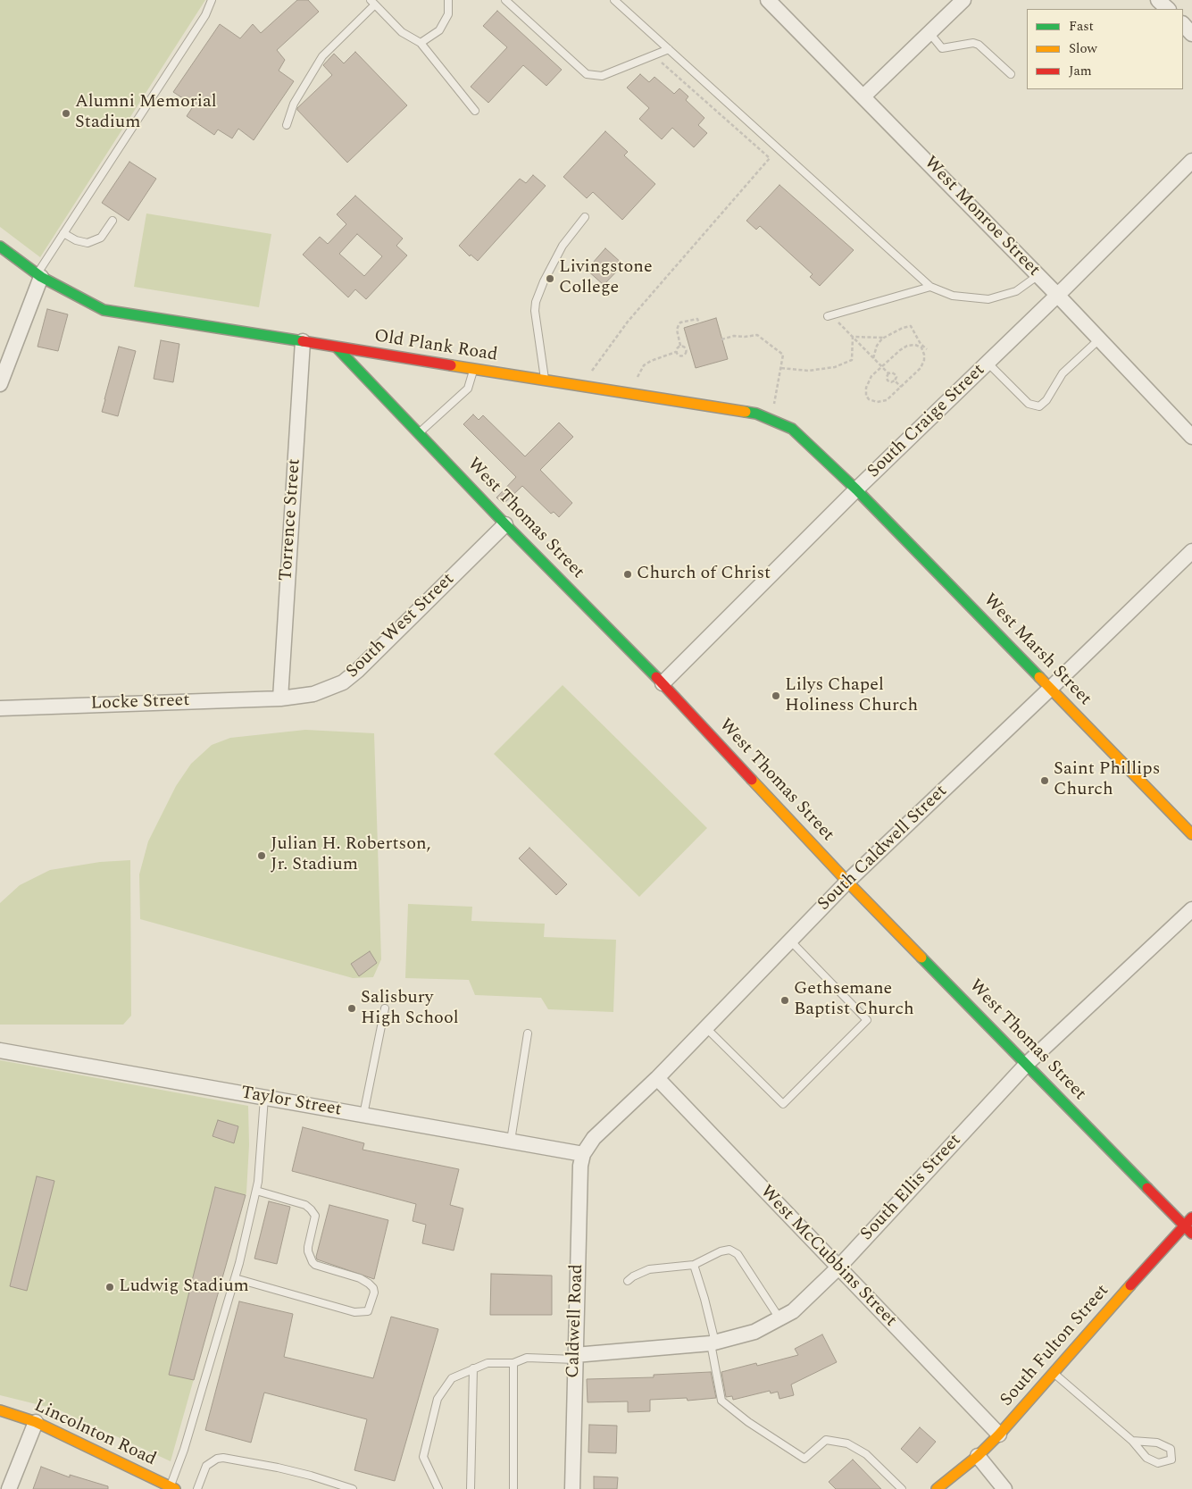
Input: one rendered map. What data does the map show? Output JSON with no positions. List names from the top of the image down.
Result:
{
  "streets": {
    "street": [
      "West Monroe Street",
      "Old Plank Road",
      "South Craige Street",
      "West Thomas Street",
      "Torrence Street",
      "South West Street",
      "West Marsh Street",
      "Locke Street",
      "South Caldwell Street",
      "Taylor Street",
      "South Ellis Street",
      "West McCubbins Street",
      "Caldwell Road",
      "South Fulton Street",
      "Lincolnton Road"
    ]
  },
  "crossings": [
    ["West Monroe Street", "South Craige Street"],
    ["Old Plank Road", "South Craige Street"],
    ["Old Plank Road", "West Thomas Street"],
    ["Old Plank Road", "Torrence Street"],
    ["Old Plank Road", "West Marsh Street"],
    ["South Craige Street", "West Thomas Street"],
    ["South Craige Street", "West Marsh Street"],
    ["West Thomas Street", "South West Street"],
    ["West Thomas Street", "South Caldwell Street"],
    ["West Thomas Street", "South Ellis Street"],
    ["West Thomas Street", "South Fulton Street"],
    ["Torrence Street", "South West Street"],
    ["Torrence Street", "Locke Street"],
    ["South West Street", "Locke Street"],
    ["West Marsh Street", "South Caldwell Street"],
    ["South Caldwell Street", "Taylor Street"],
    ["South Caldwell Street", "West McCubbins Street"],
    ["South Caldwell Street", "Caldwell Road"],
    ["Taylor Street", "Caldwell Road"],
    ["South Ellis Street", "West McCubbins Street"],
    ["South Ellis Street", "Caldwell Road"],
    ["West McCubbins Street", "South Fulton Street"]
  ],
  "places": [
    "Alumni Memorial Stadium",
    "Livingstone College",
    "Church of Christ",
    "Lilys Chapel Holiness Church",
    "Saint Phillips Church",
    "Julian H. Robertson, Jr. Stadium",
    "Gethsemane Baptist Church",
    "Salisbury High School",
    "Ludwig Stadium"
  ],
  "legend": ["Fast", "Slow", "Jam"]
}
